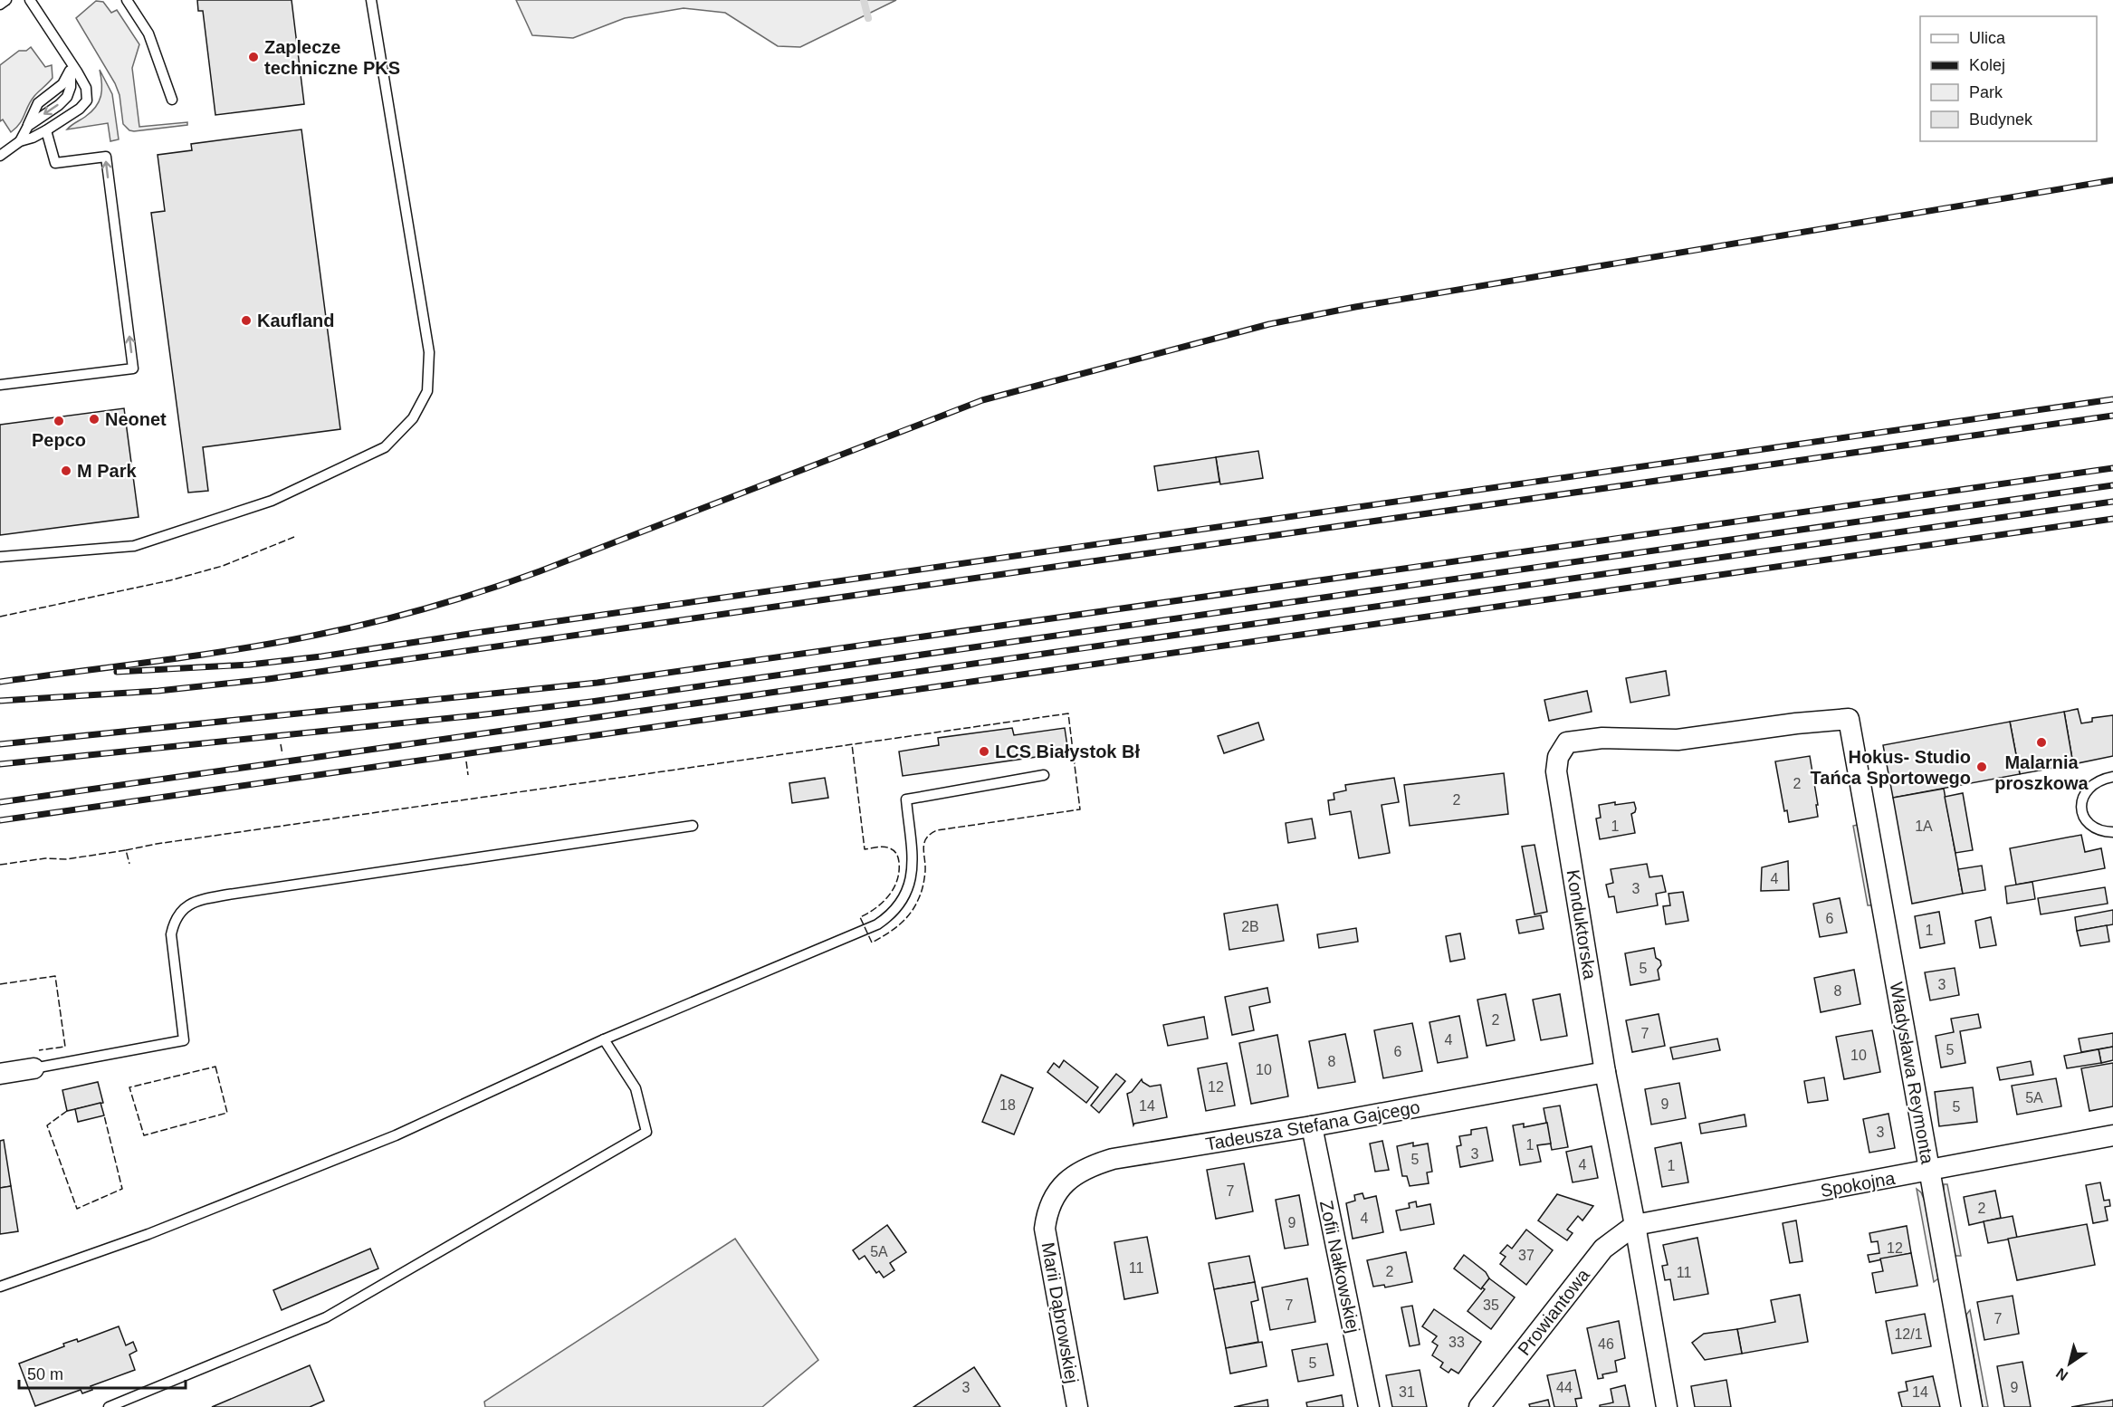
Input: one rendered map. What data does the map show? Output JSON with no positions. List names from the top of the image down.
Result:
{
  "streets": {
    "street": [
      "Konduktorska",
      "Władysława Reymonta",
      "Tadeusza Stefana Gajcego",
      "Spokojna",
      "Zofii Nałkowskiej",
      "Prowiantowa",
      "Marii Dąbrowskiej"
    ]
  },
  "crossings": [
    ["Konduktorska", "Władysława Reymonta"],
    ["Konduktorska", "Tadeusza Stefana Gajcego"],
    ["Konduktorska", "Spokojna"],
    ["Konduktorska", "Prowiantowa"],
    ["Władysława Reymonta", "Spokojna"],
    ["Tadeusza Stefana Gajcego", "Zofii Nałkowskiej"],
    ["Tadeusza Stefana Gajcego", "Marii Dąbrowskiej"],
    ["Spokojna", "Prowiantowa"]
  ],
  "places": [
    "Zaplecze techniczne PKS",
    "Kaufland",
    "Neonet",
    "Pepco",
    "M Park",
    "Malarnia proszkowa",
    "LCS Białystok Bł",
    "Hokus- Studio Tańca Sportowego"
  ],
  "house_numbers": [
    "2",
    "2",
    "1",
    "1A",
    "4",
    "3",
    "6",
    "2B",
    "1",
    "5",
    "3",
    "8",
    "2",
    "7",
    "4",
    "5",
    "6",
    "10",
    "8",
    "10",
    "12",
    "5A",
    "9",
    "18",
    "14",
    "5",
    "3",
    "1",
    "3",
    "5",
    "4",
    "1",
    "7",
    "2",
    "4",
    "9",
    "12",
    "5A",
    "37",
    "11",
    "2",
    "11",
    "7",
    "35",
    "7",
    "12/1",
    "33",
    "46",
    "5",
    "3",
    "44",
    "9",
    "31",
    "14"
  ],
  "legend": [
    "Ulica",
    "Kolej",
    "Park",
    "Budynek"
  ],
  "scale_bar": "50 m",
  "north": "bottom left"
}
